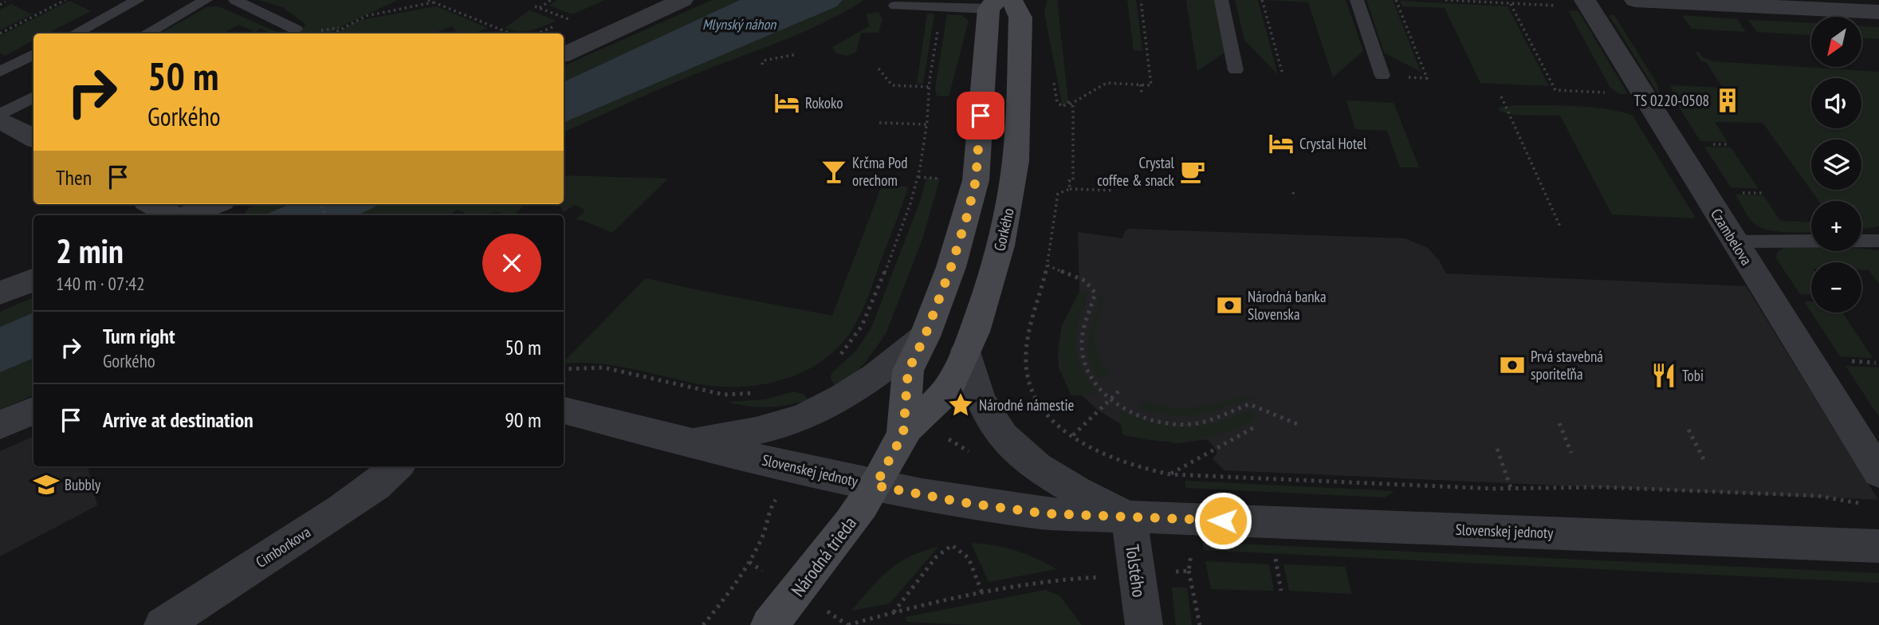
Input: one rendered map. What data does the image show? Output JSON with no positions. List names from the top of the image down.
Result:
{
  "streets": {
    "street": [
      "Gorkého",
      "Czambelova",
      "Slovenskej jednoty",
      "Cimborkova",
      "Národná trieda",
      "Tolstého"
    ]
  },
  "crossings": [
    ["Gorkého", "Slovenskej jednoty"],
    ["Gorkého", "Národná trieda"],
    ["Slovenskej jednoty", "Národná trieda"],
    ["Slovenskej jednoty", "Tolstého"]
  ],
  "water": ["Mlynský náhon"],
  "places": {
    "building": ["TS 0220-0508"],
    "hotel": ["Rokoko", "Crystal Hotel"],
    "bar": ["Krčma Pod orechom"],
    "cafe": ["Crystal coffee & snack"],
    "bank": ["Národná banka Slovenska", "Prvá stavebná sporiteľňa"],
    "restaurant": ["Tobi"],
    "place": ["Národné námestie"],
    "school or university": ["Bubbly"]
  },
  "north": "bottom left",
  "page": {
    "map_buttons": ["+", "−"],
    "turn": ["50 m", "Gorkého"],
    "then": "Then",
    "heading": ["2 min", "140 m · 07:42"],
    "list": [
      {
        "name": "Turn right",
        "note": "Gorkého",
        "value": "50 m"
      },
      {
        "name": "Arrive at destination",
        "value": "90 m"
      }
    ]
  }
}
